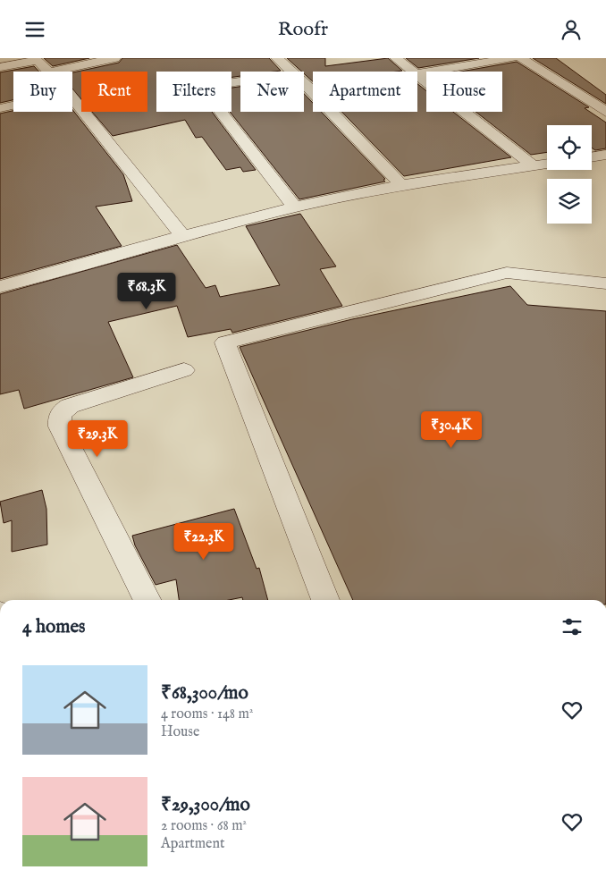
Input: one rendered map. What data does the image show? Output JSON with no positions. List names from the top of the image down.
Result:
{
  "page": {
    "header": "Roofr",
    "chip": [
      "Buy",
      "Rent",
      "Filters",
      "New",
      "Apartment",
      "House"
    ],
    "price": [
      "₹68.3K",
      "₹30.4K",
      "₹29.3K",
      "₹22.3K"
    ],
    "heading": "4 homes",
    "list": [
      {
        "name": "₹68,300/mo",
        "note": "4 rooms · 148 m² · House"
      },
      {
        "name": "₹29,300/mo",
        "note": "2 rooms · 68 m² · Apartment"
      }
    ]
  }
}
